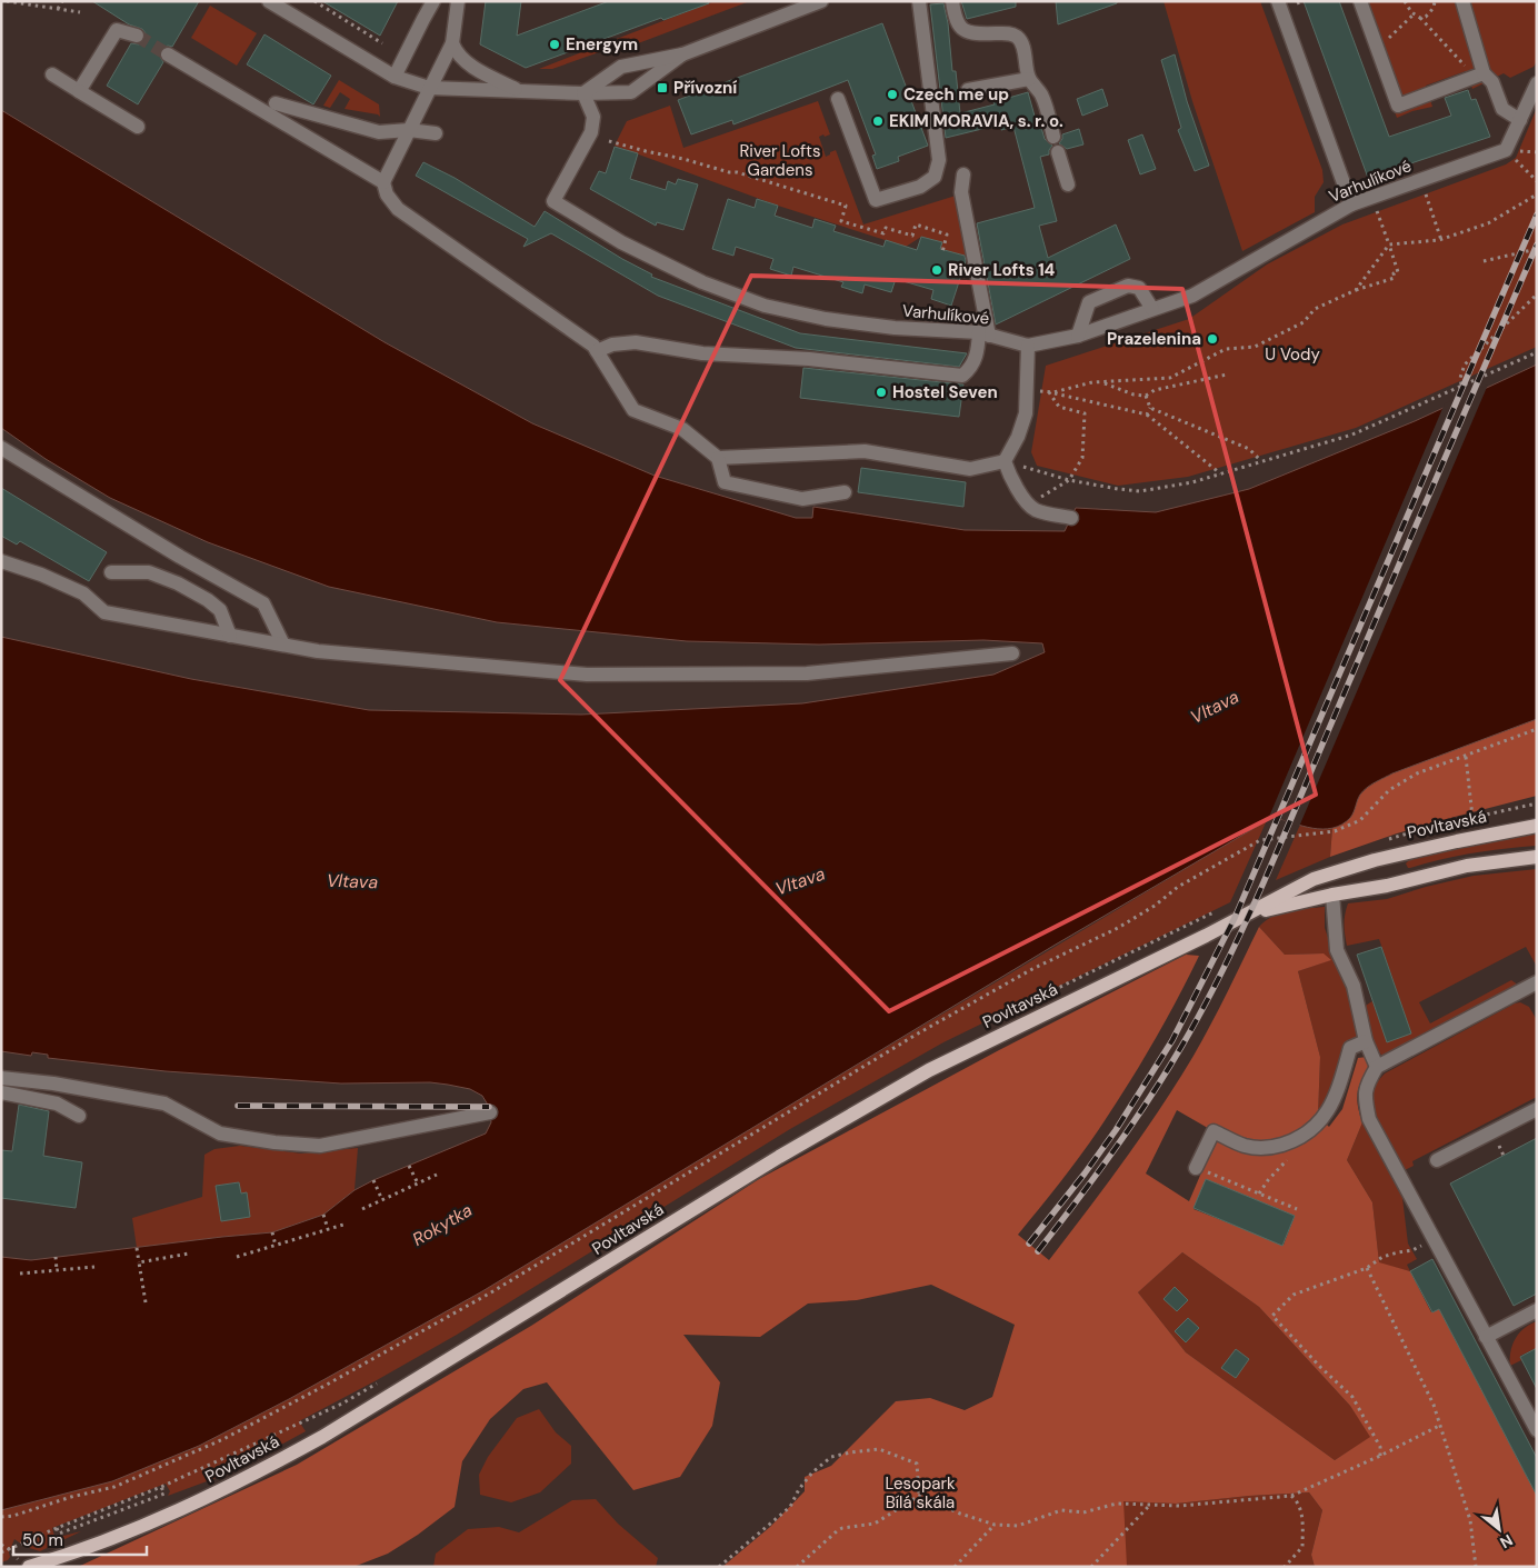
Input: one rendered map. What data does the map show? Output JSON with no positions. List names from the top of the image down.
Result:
{
  "streets": {
    "main road": ["Povltavská"],
    "street": ["Varhulíkové"]
  },
  "water": ["Vltava", "Rokytka"],
  "parks": ["River Lofts Gardens", "U Vody", "Lesopark Bílá skála"],
  "places": {
    "other": [
      "Energym",
      "Czech me up",
      "EKIM MORAVIA, s. r. o.",
      "River Lofts 14",
      "Prazelenina",
      "Hostel Seven"
    ],
    "transit": ["Přívozní"]
  },
  "scale_bar": "50 m",
  "north": "bottom right"
}
